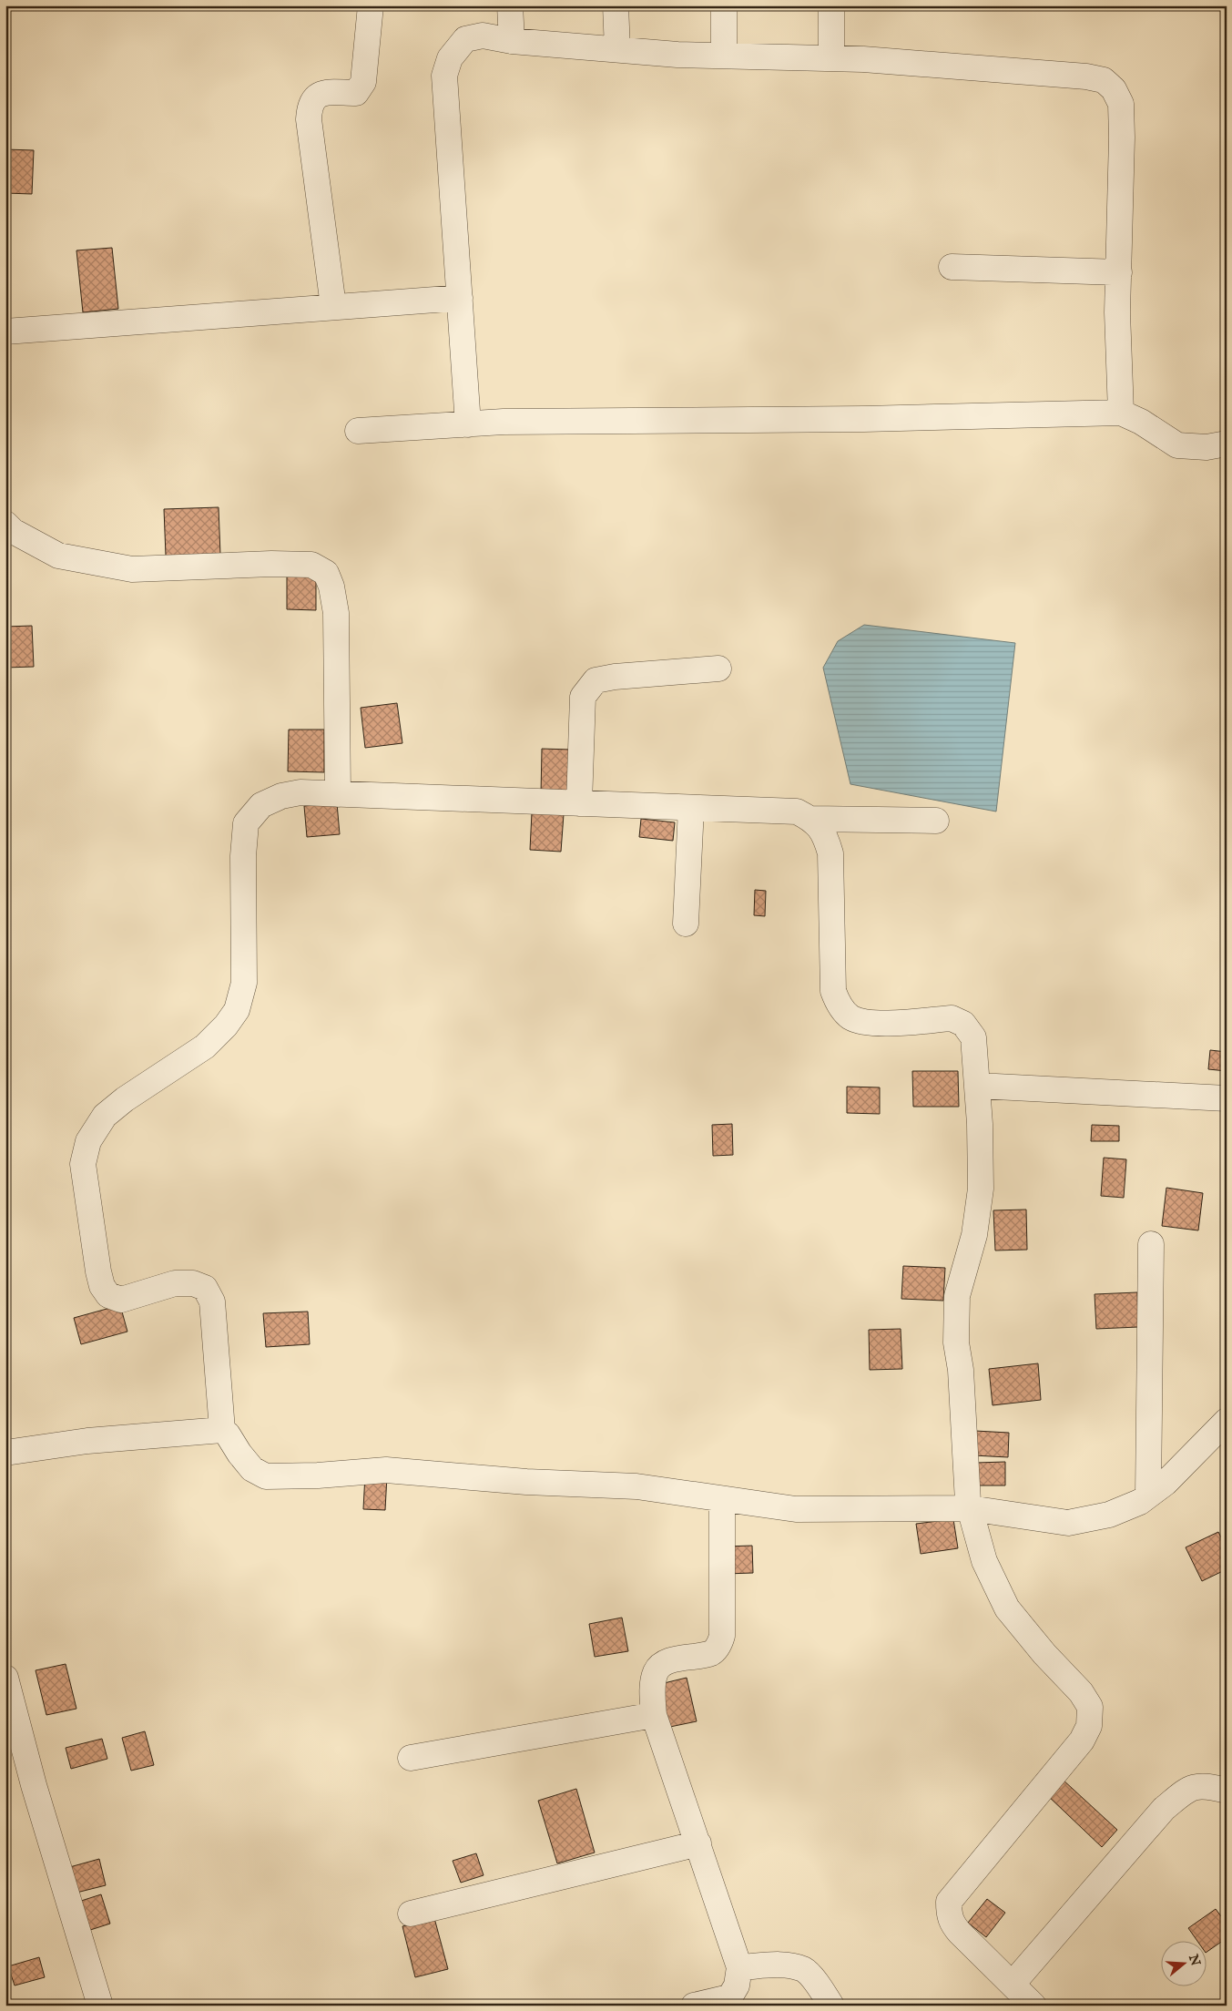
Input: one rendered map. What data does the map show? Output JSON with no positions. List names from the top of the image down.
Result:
{
  "north": "right"
}
